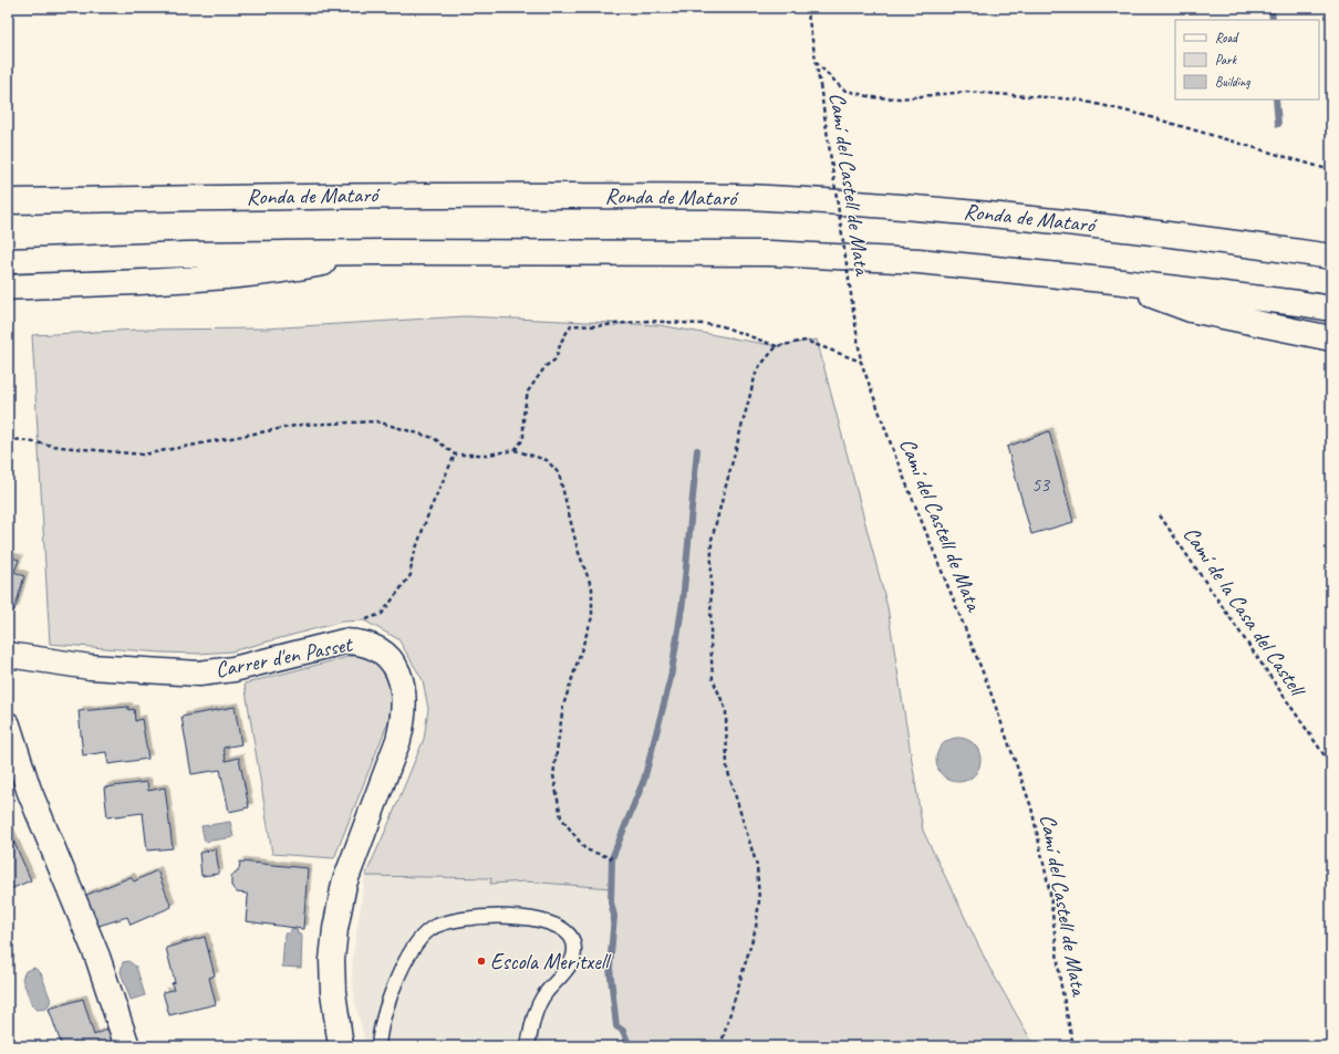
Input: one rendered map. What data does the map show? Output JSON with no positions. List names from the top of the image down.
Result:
{
  "streets": {
    "main road": ["Ronda de Mataró", "Carrer d'en Passet"],
    "path": ["Camí del Castell de Mata", "Camí de la Casa del Castell"]
  },
  "places": ["Escola Meritxell"],
  "house_numbers": ["53"],
  "legend": ["Road", "Park", "Building"]
}
